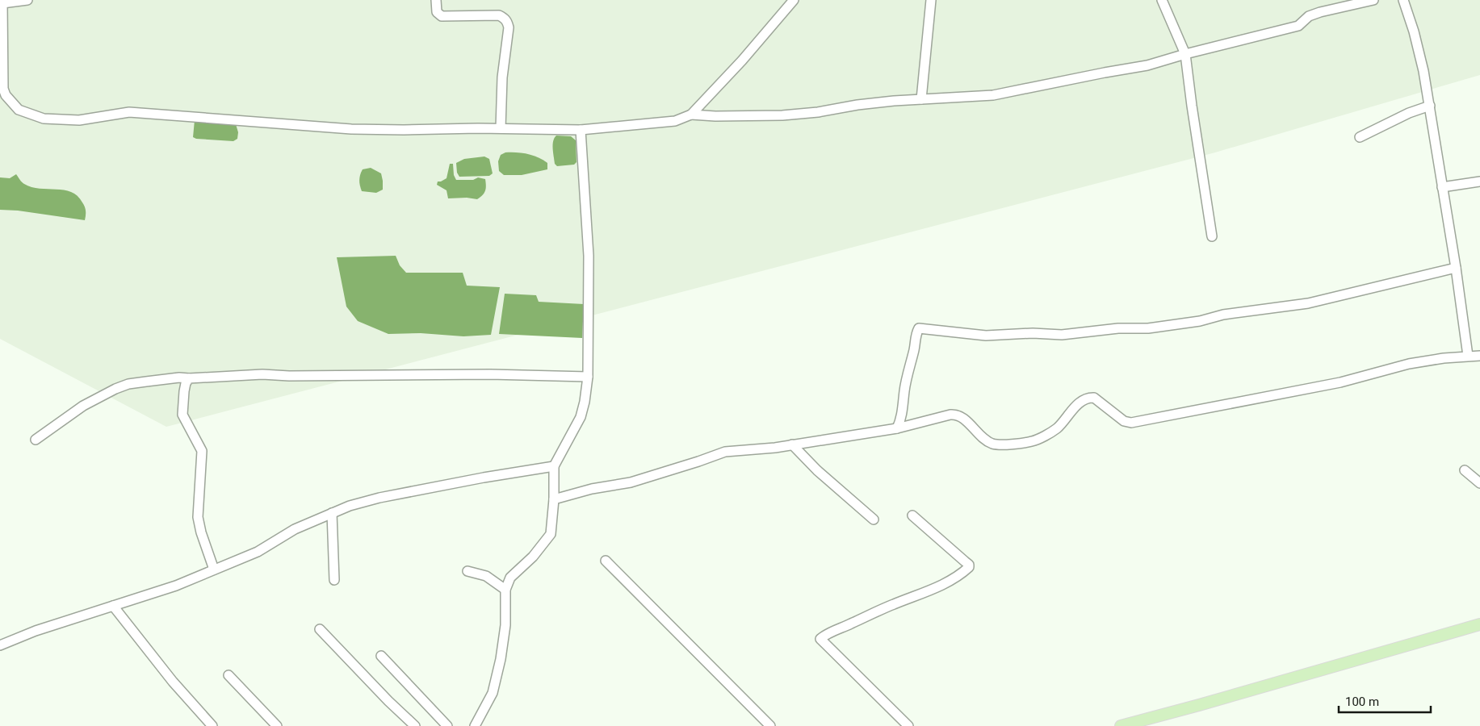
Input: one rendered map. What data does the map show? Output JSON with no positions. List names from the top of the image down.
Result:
{
  "scale_bar": "100 m"
}
